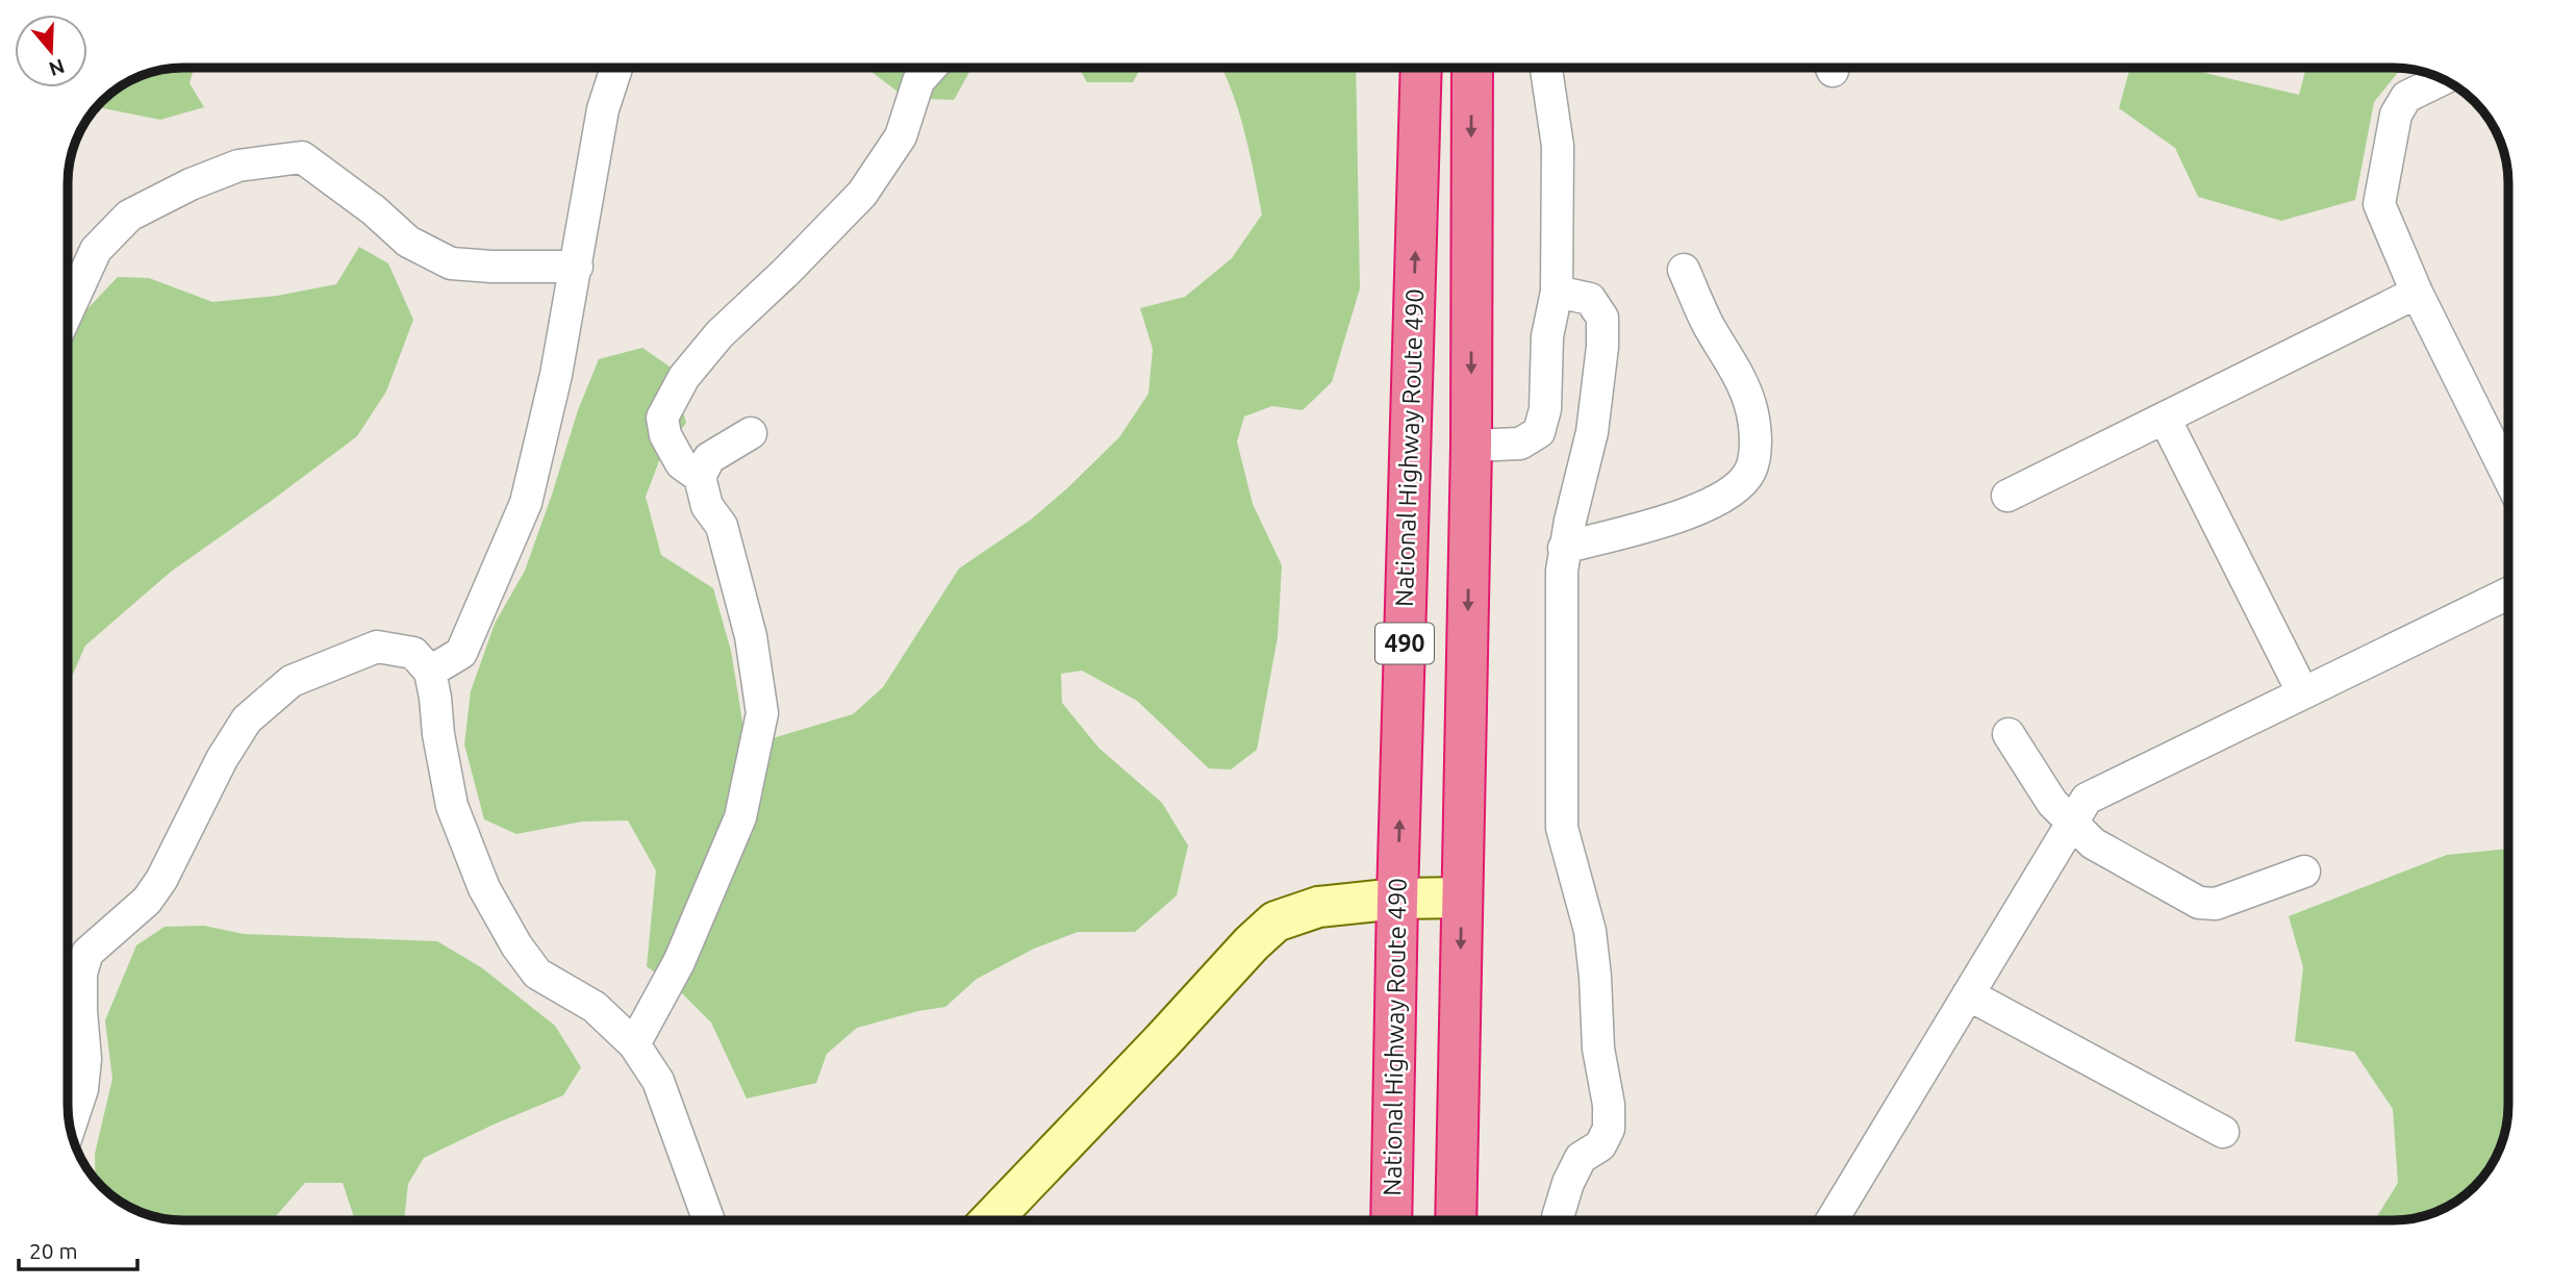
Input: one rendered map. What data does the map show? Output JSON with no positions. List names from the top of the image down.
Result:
{
  "streets": {
    "highway": ["National Highway Route 490", "490"]
  },
  "scale_bar": "20 m",
  "north": "bottom"
}
